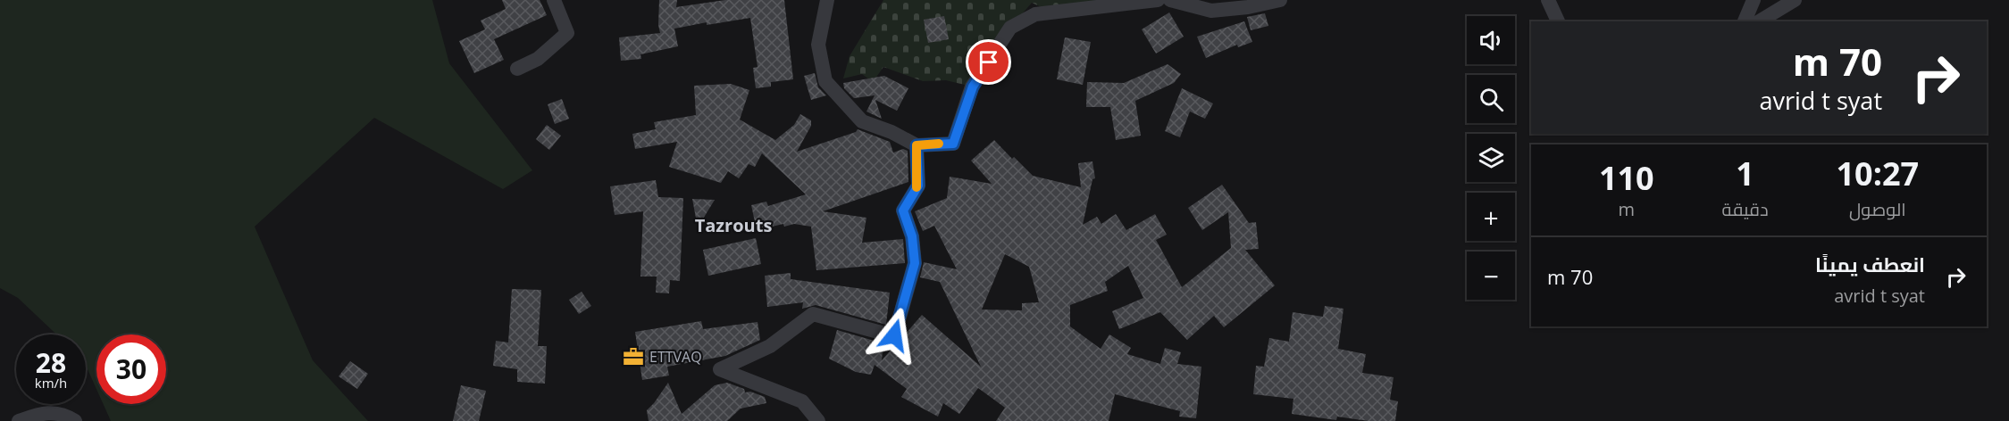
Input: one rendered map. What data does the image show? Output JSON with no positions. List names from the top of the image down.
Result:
{
  "districts": ["Tazrouts"],
  "places": {
    "office": ["ETTVAQ"]
  },
  "page": {
    "map_buttons": ["+", "−"],
    "turn": ["70 m", "avrid t syat"],
    "eta": [
      "10:27",
      "الوصول",
      "1",
      "دقيقة",
      "110",
      "m"
    ],
    "list": [
      {
        "name": "انعطف يمينًا",
        "note": "avrid t syat",
        "value": "70 m"
      }
    ],
    "speed": "28 km/h",
    "limit": "30"
  }
}
